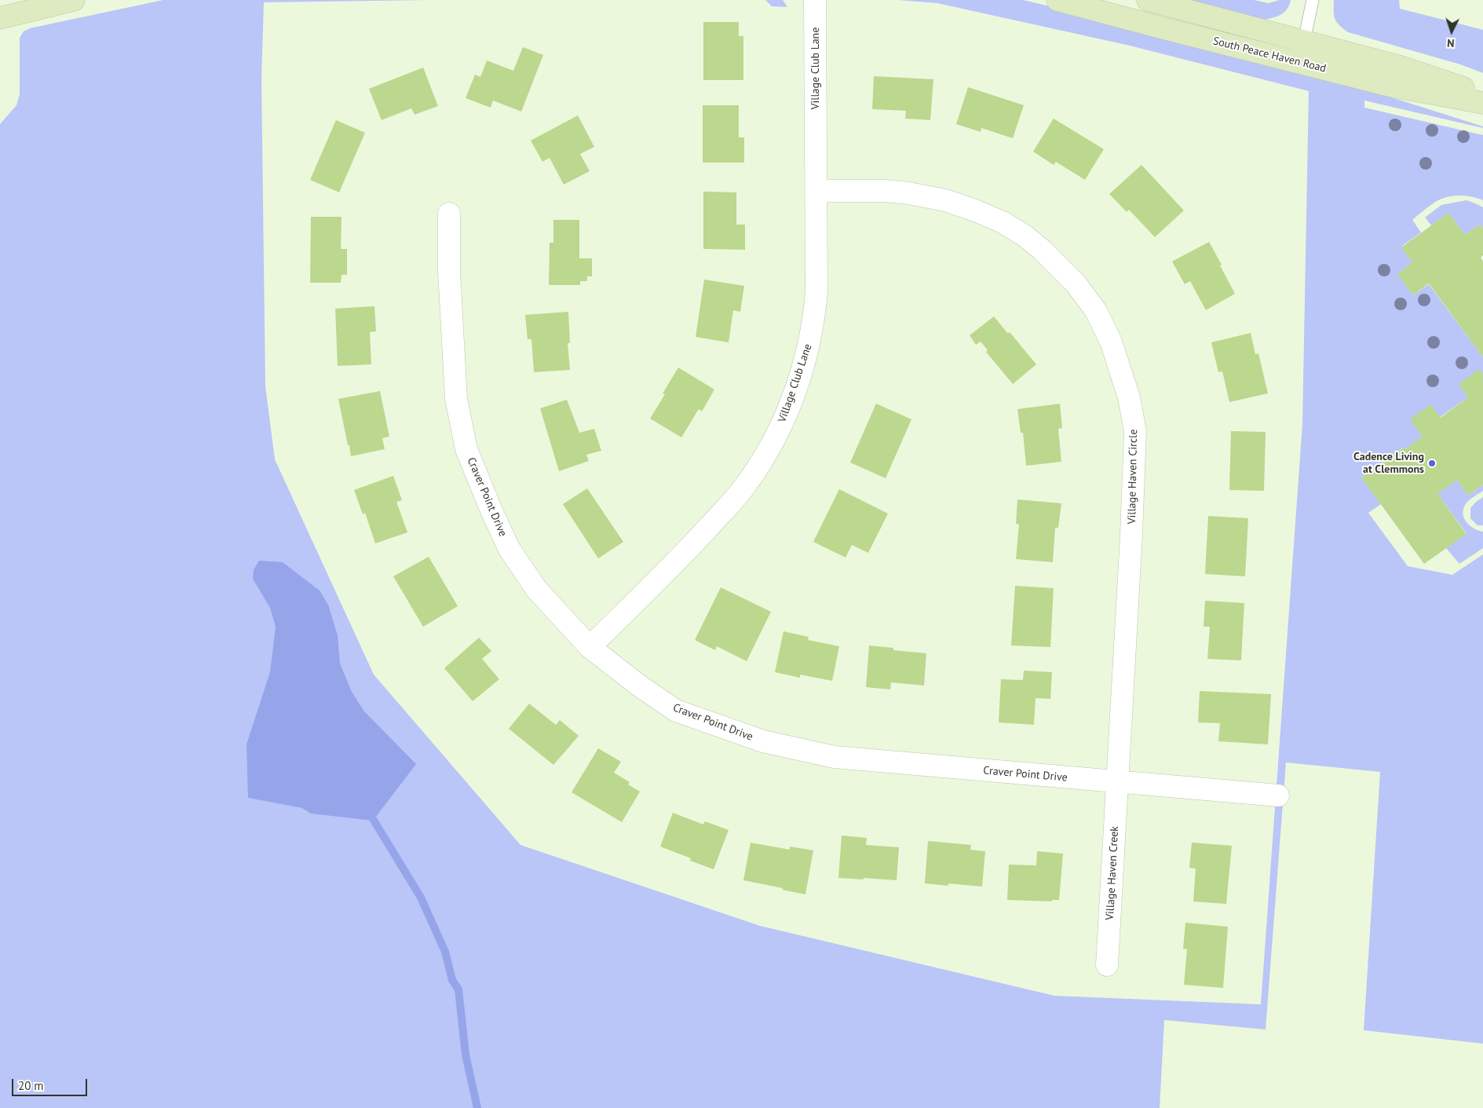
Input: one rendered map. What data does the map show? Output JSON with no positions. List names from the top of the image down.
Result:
{
  "streets": {
    "main road": ["South Peace Haven Road"],
    "street": [
      "Village Club Lane",
      "Village Haven Circle",
      "Craver Point Drive",
      "Village Haven Creek"
    ]
  },
  "crossings": [
    ["Village Club Lane", "Village Haven Circle"],
    ["Village Club Lane", "Craver Point Drive"],
    ["Village Haven Circle", "Craver Point Drive"],
    ["Village Haven Circle", "Village Haven Creek"],
    ["Craver Point Drive", "Village Haven Creek"]
  ],
  "places": ["Cadence Living at Clemmons"],
  "scale_bar": "20 m",
  "north": "bottom"
}
